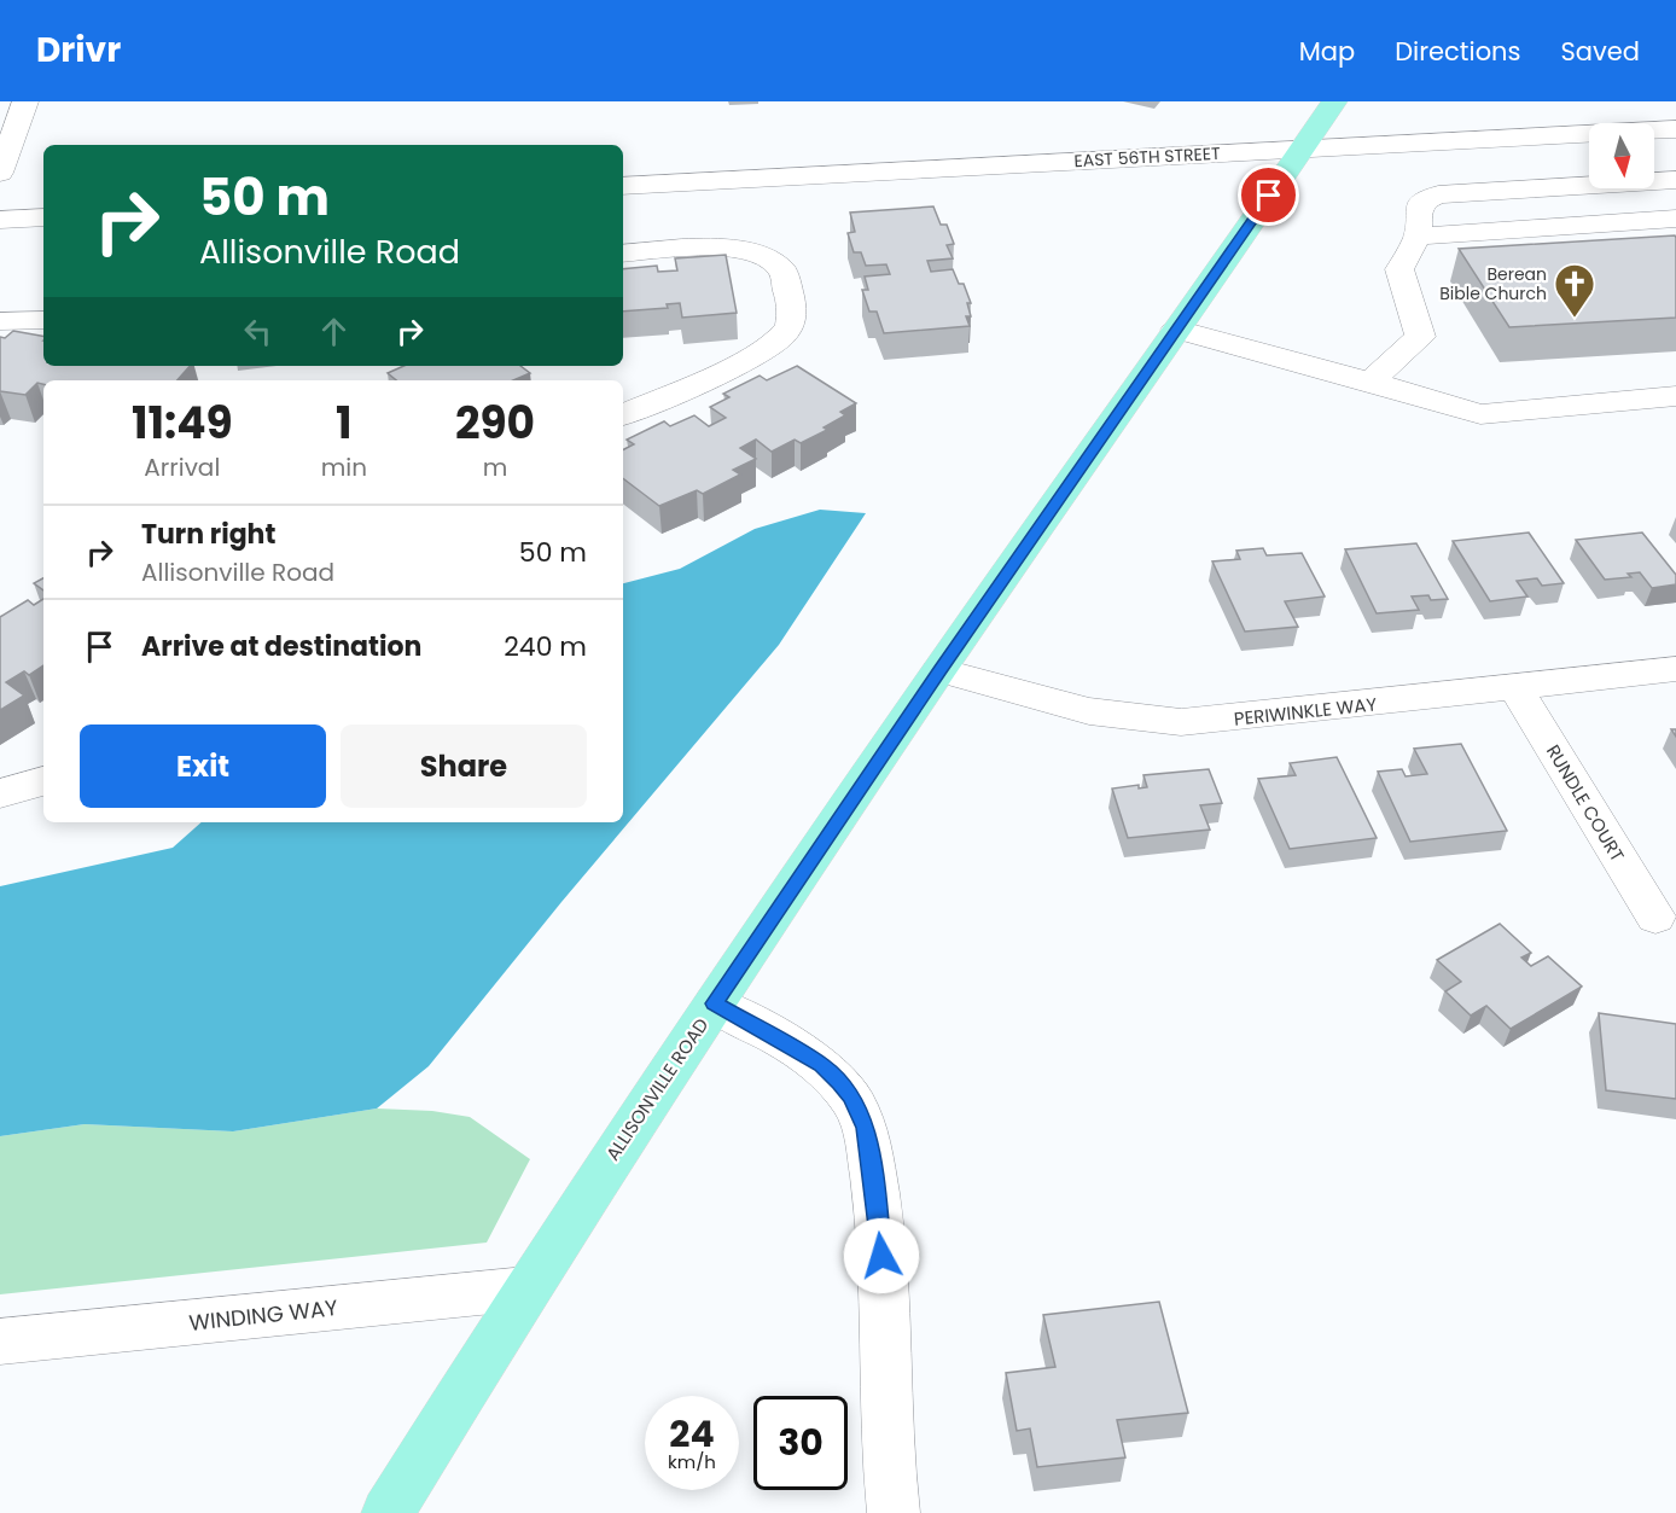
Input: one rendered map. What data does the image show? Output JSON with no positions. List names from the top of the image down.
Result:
{
  "streets": {
    "main road": ["ALLISONVILLE ROAD"],
    "street": [
      "EAST 56TH STREET",
      "PERIWINKLE WAY",
      "RUNDLE COURT",
      "WINDING WAY"
    ]
  },
  "crossings": [
    ["EAST 56TH STREET", "ALLISONVILLE ROAD"],
    ["PERIWINKLE WAY", "RUNDLE COURT"],
    ["PERIWINKLE WAY", "ALLISONVILLE ROAD"],
    ["ALLISONVILLE ROAD", "WINDING WAY"]
  ],
  "places": {
    "church": ["Berean Bible Church"]
  },
  "north": "bottom",
  "page": {
    "header": "Drivr",
    "nav": ["Map", "Directions", "Saved"],
    "turn": ["50 m", "Allisonville Road"],
    "eta": [
      "11:49",
      "Arrival",
      "1",
      "min",
      "290",
      "m"
    ],
    "list": [
      {
        "name": "Turn right",
        "note": "Allisonville Road",
        "value": "50 m"
      },
      {
        "name": "Arrive at destination",
        "value": "240 m"
      }
    ],
    "buttons": ["Exit", "Share"],
    "speed": "24 km/h",
    "limit": "30"
  }
}
